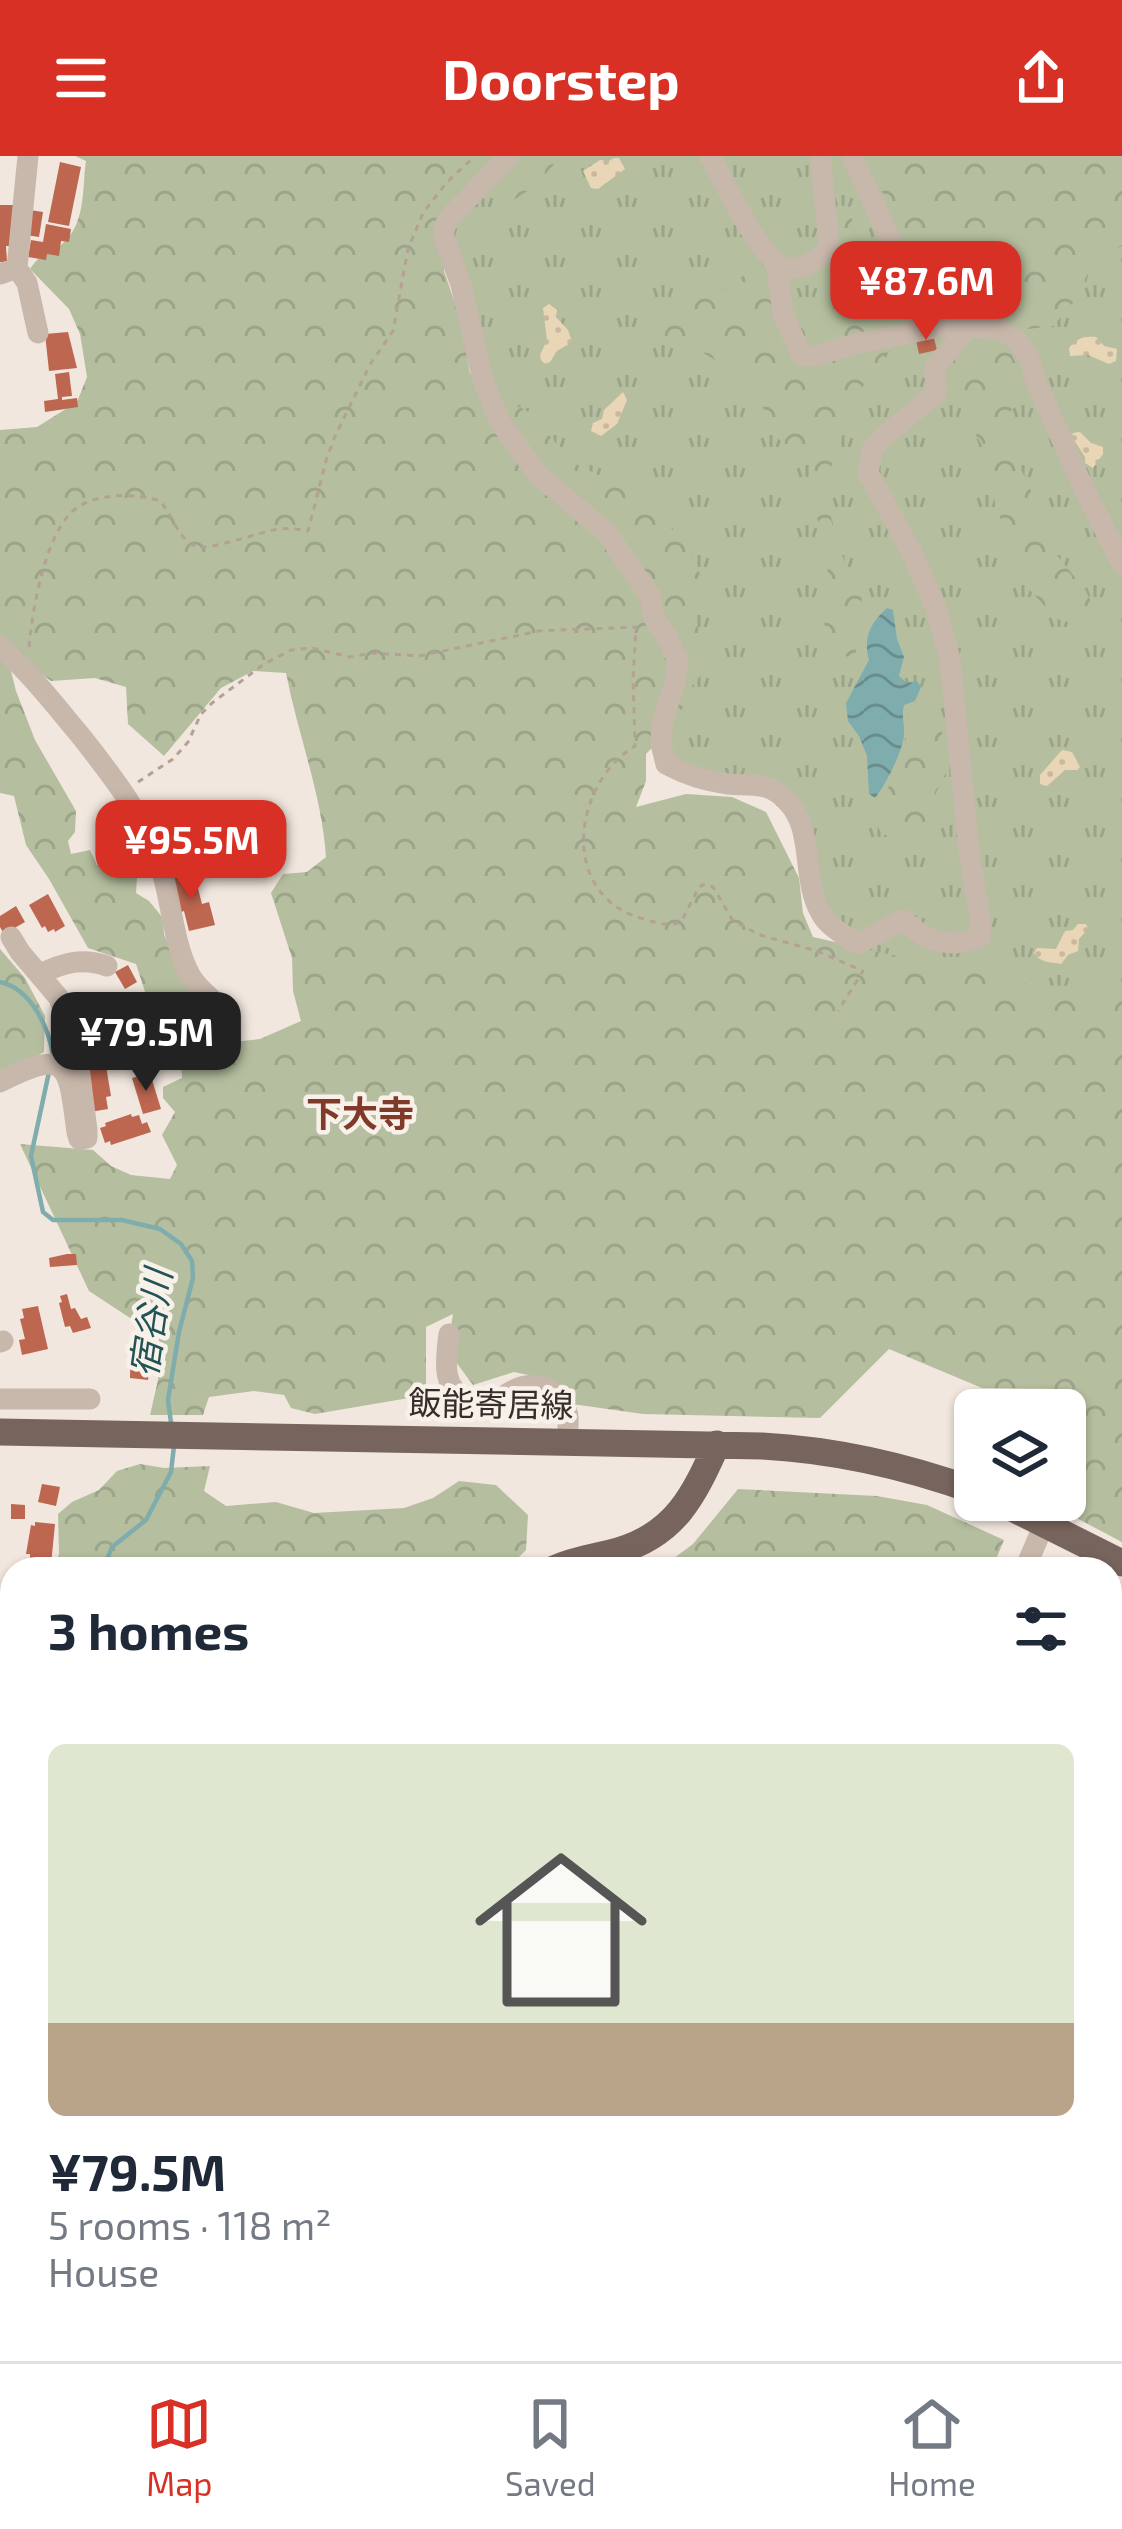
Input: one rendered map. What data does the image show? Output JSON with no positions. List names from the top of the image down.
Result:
{
  "streets": {
    "main road": ["飯能寄居線"]
  },
  "districts": ["下大寺"],
  "water": ["宿谷川"],
  "page": {
    "header": "Doorstep",
    "price": ["¥87.6M", "¥95.5M", "¥79.5M"],
    "heading": "3 homes",
    "list": [
      {
        "name": "¥79.5M",
        "note": "5 rooms · 118 m² · House"
      }
    ],
    "tabs": ["Map", "Saved", "Home"]
  }
}
